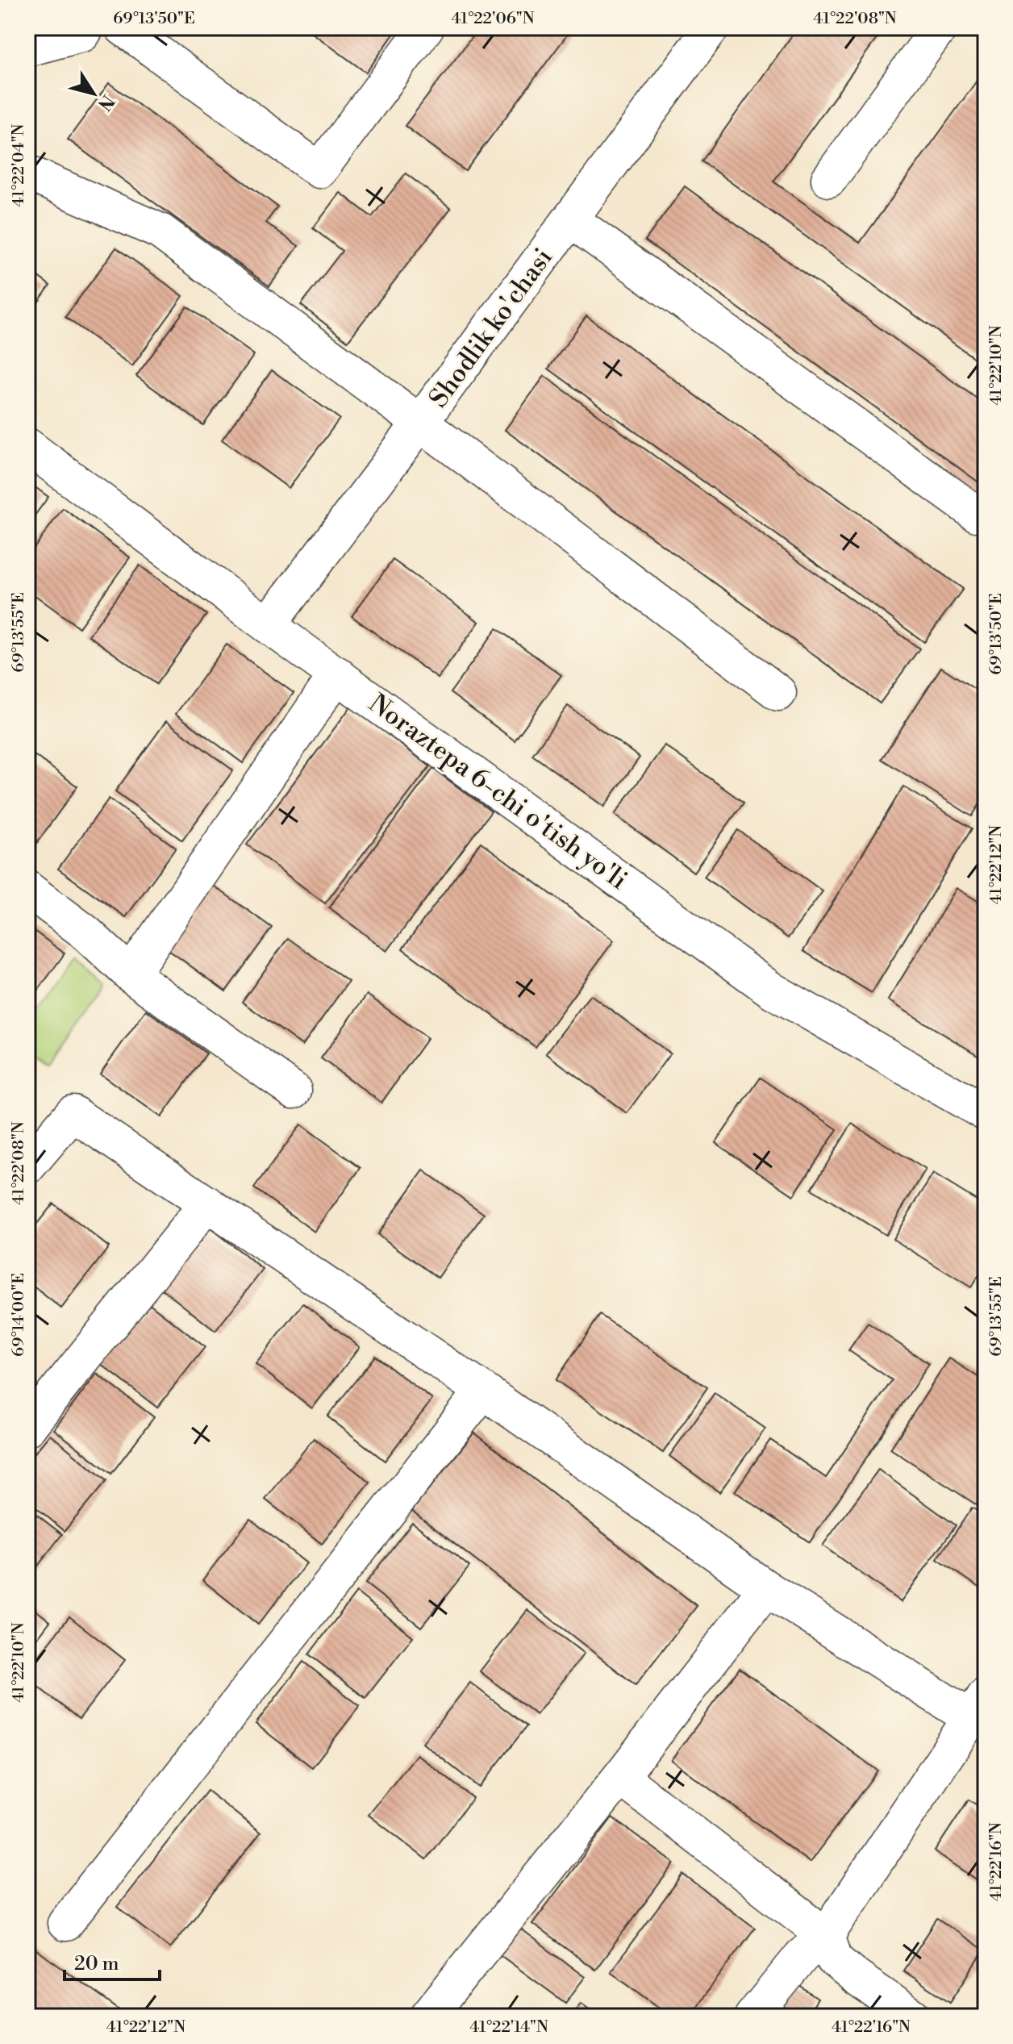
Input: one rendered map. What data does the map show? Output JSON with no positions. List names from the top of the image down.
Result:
{
  "streets": {
    "street": ["Shodlik ko'chasi", "Noraztepa 6-chi o'tish yo'li"]
  },
  "crossings": [
    ["Shodlik ko'chasi", "Noraztepa 6-chi o'tish yo'li"]
  ],
  "scale_bar": "20 m",
  "north": "bottom right",
  "coordinates": [
    "69°13'50\"E",
    "41°22'06\"N",
    "41°22'08\"N",
    "41°22'04\"N",
    "41°22'10\"N",
    "69°13'55\"E",
    "41°22'12\"N",
    "69°14'00\"E",
    "41°22'16\"N",
    "41°22'14\"N"
  ]
}
